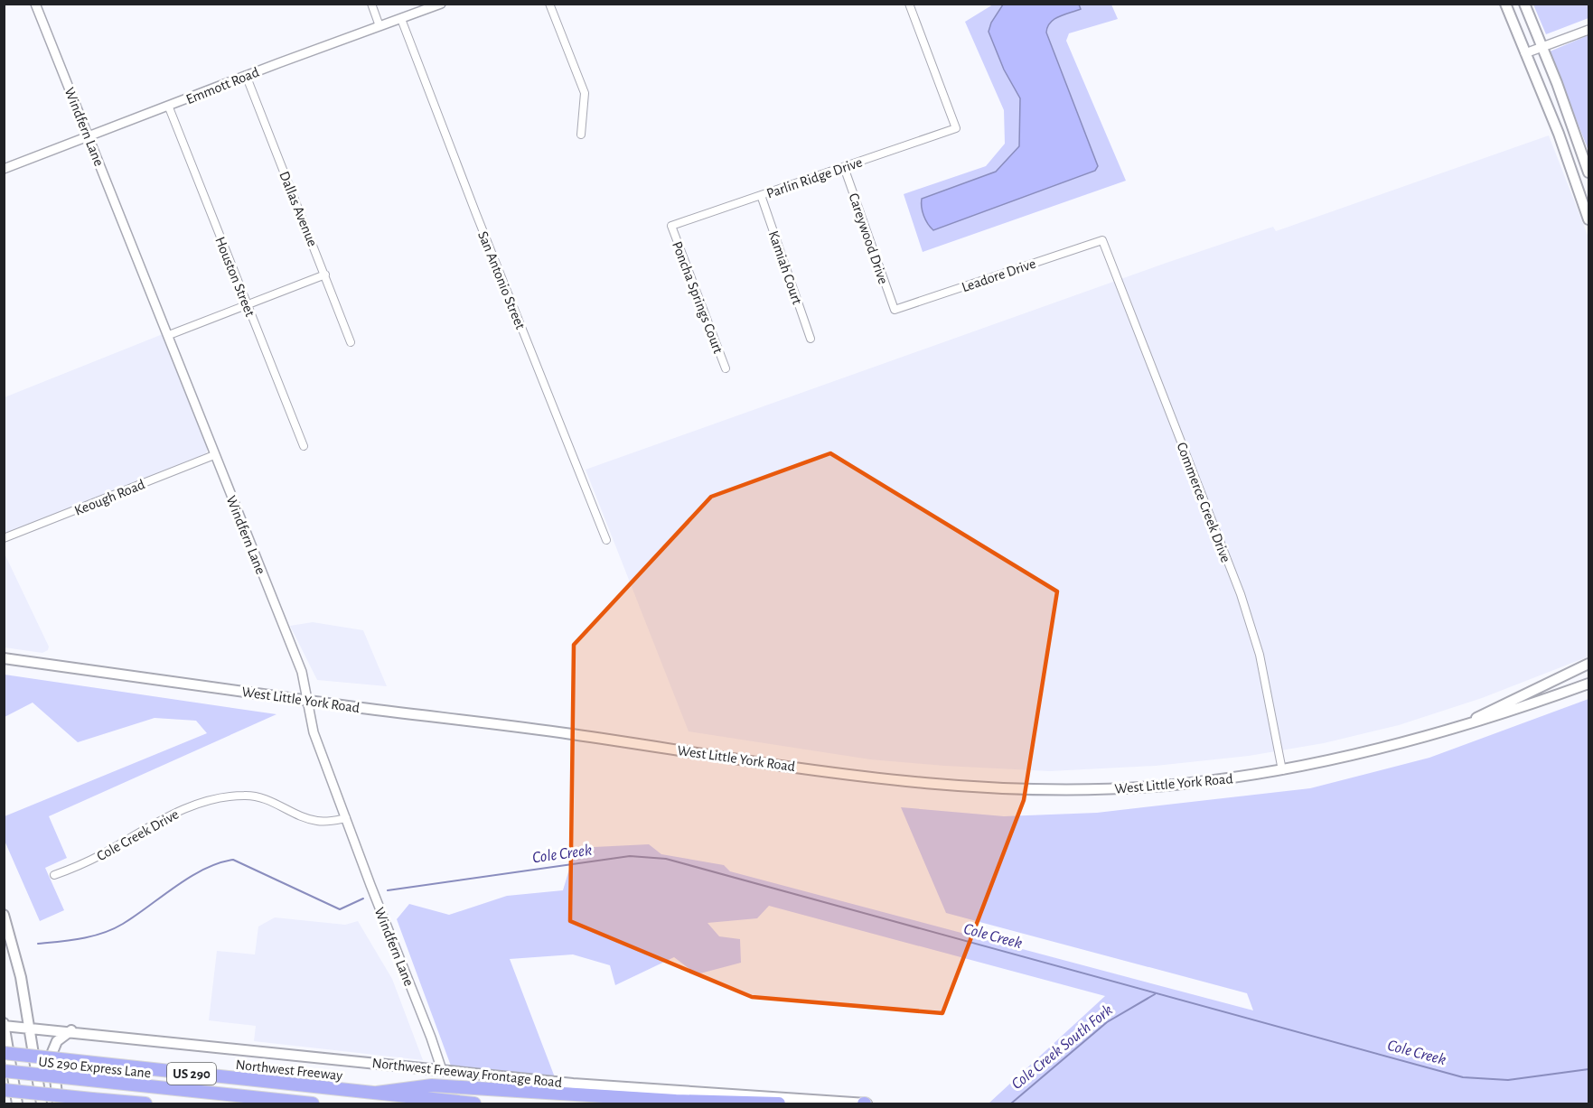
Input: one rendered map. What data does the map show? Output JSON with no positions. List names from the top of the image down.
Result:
{
  "streets": {
    "highway": ["US 290 Express Lane", "Northwest Freeway", "US 290"],
    "main road": ["West Little York Road", "Northwest Freeway Frontage Road"],
    "street": [
      "Emmott Road",
      "Windfern Lane",
      "Parlin Ridge Drive",
      "Dallas Avenue",
      "Careywood Drive",
      "Kamiah Court",
      "Leadore Drive",
      "Houston Street",
      "San Antonio Street",
      "Poncha Springs Court",
      "Keough Road",
      "Commerce Creek Drive",
      "Cole Creek Drive"
    ]
  },
  "crossings": [
    ["Emmott Road", "Windfern Lane"],
    ["Emmott Road", "Dallas Avenue"],
    ["Emmott Road", "Houston Street"],
    ["Emmott Road", "San Antonio Street"],
    ["Windfern Lane", "Keough Road"],
    ["Windfern Lane", "West Little York Road"],
    ["Windfern Lane", "Cole Creek Drive"],
    ["Windfern Lane", "Northwest Freeway Frontage Road"],
    ["Parlin Ridge Drive", "Careywood Drive"],
    ["Parlin Ridge Drive", "Kamiah Court"],
    ["Parlin Ridge Drive", "Poncha Springs Court"],
    ["Careywood Drive", "Leadore Drive"],
    ["Leadore Drive", "Commerce Creek Drive"],
    ["Commerce Creek Drive", "West Little York Road"]
  ],
  "water": ["Cole Creek", "Cole Creek South Fork"]
}
